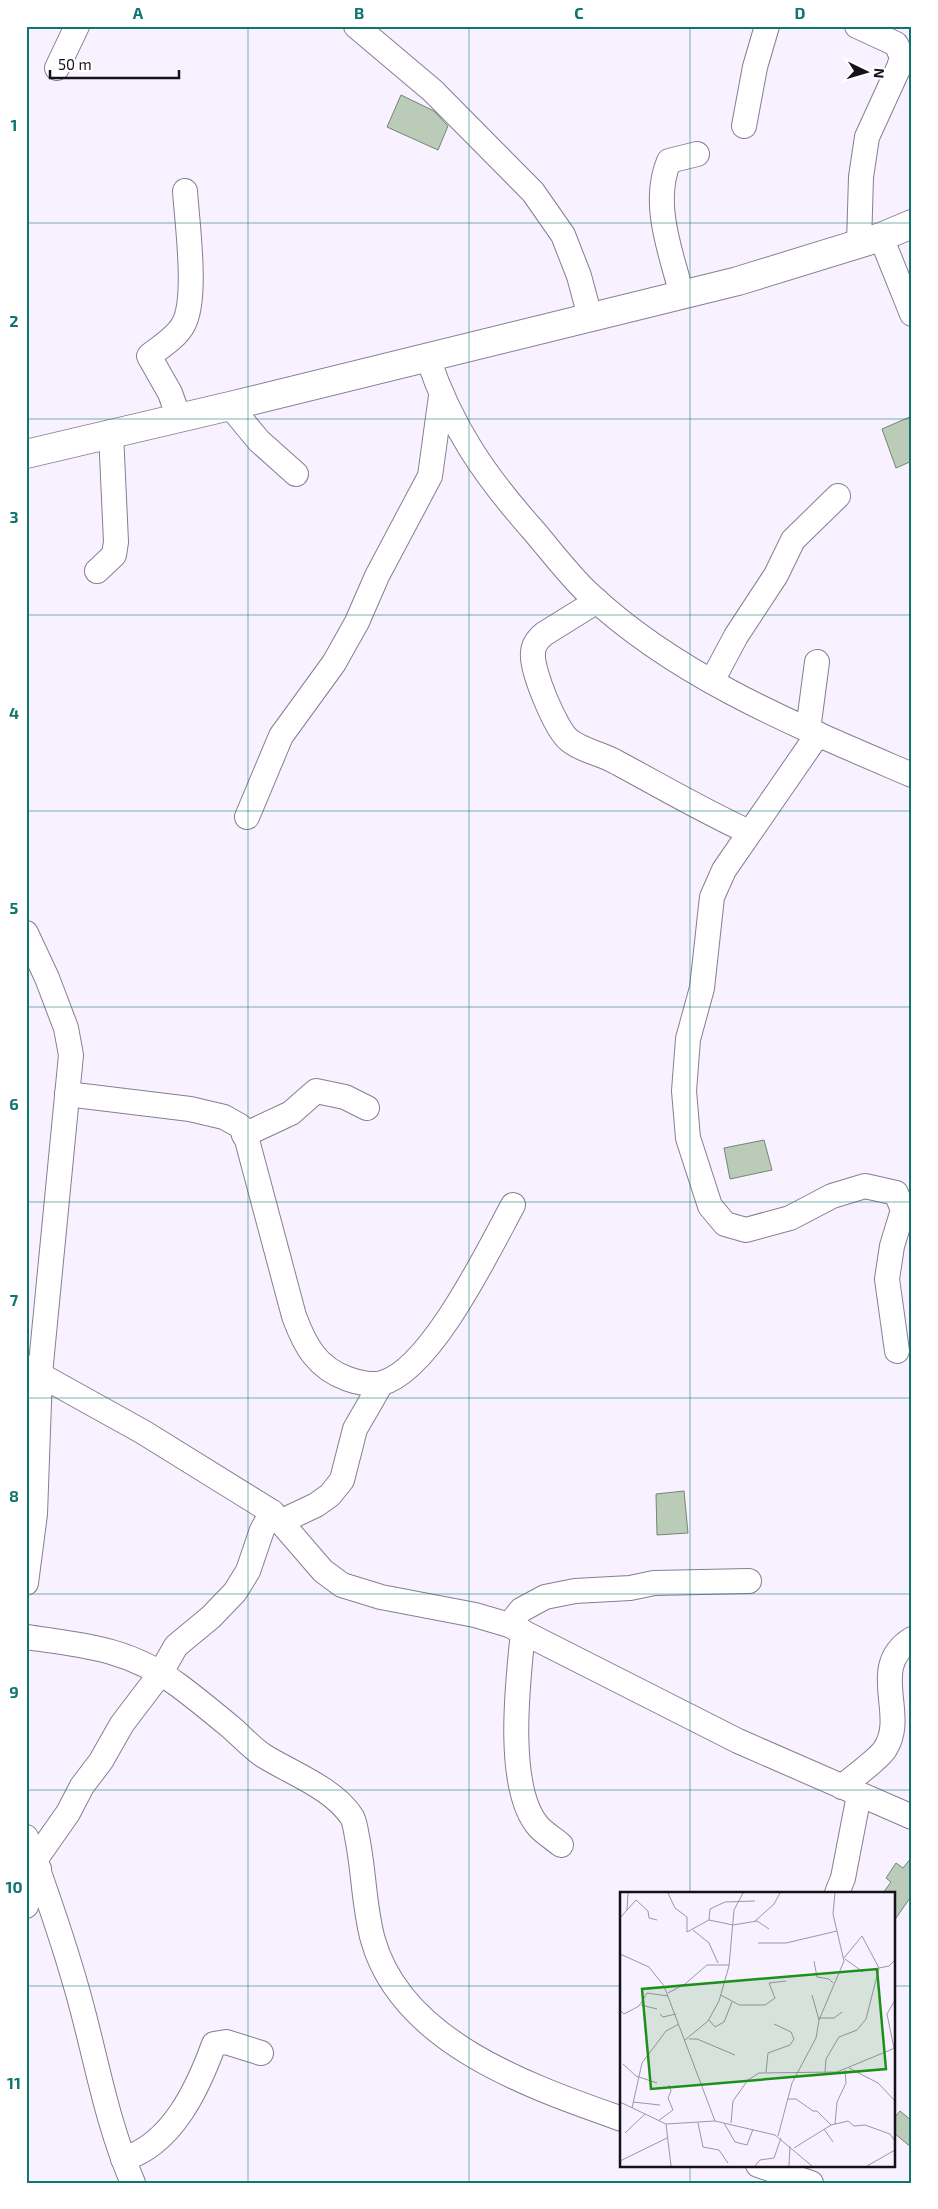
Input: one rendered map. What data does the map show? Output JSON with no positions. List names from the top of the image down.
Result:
{
  "scale_bar": "50 m",
  "north": "right",
  "grid": {
    "columns": [
      "A",
      "B",
      "C",
      "D"
    ],
    "rows": [
      "1",
      "2",
      "3",
      "4",
      "5",
      "6",
      "7",
      "8",
      "9",
      "10",
      "11"
    ]
  }
}
